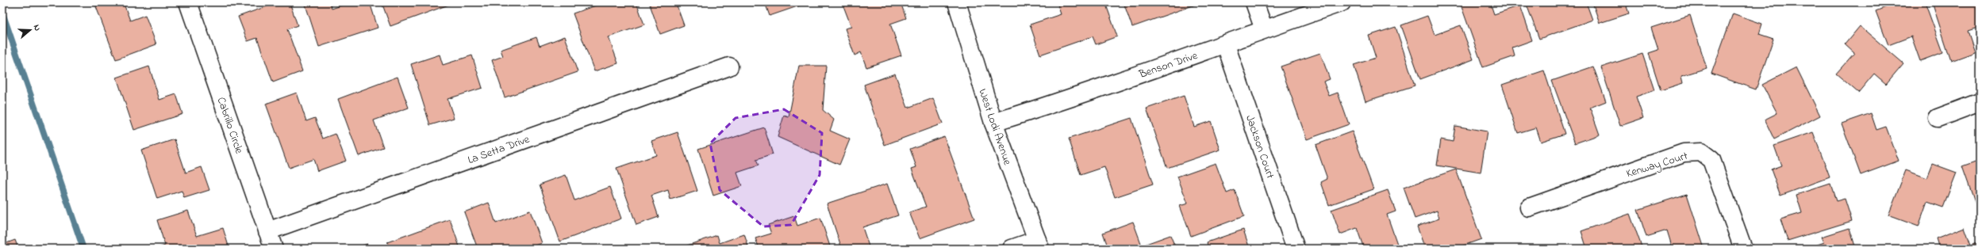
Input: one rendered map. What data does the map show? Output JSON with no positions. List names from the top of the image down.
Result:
{
  "streets": {
    "street": [
      "Benson Drive",
      "Cabrillo Circle",
      "West Lodi Avenue",
      "Jackson Court",
      "La Setta Drive",
      "Kenway Court"
    ]
  },
  "crossings": [
    ["Benson Drive", "West Lodi Avenue"],
    ["Benson Drive", "Jackson Court"],
    ["Cabrillo Circle", "La Setta Drive"]
  ],
  "north": "right"
}
